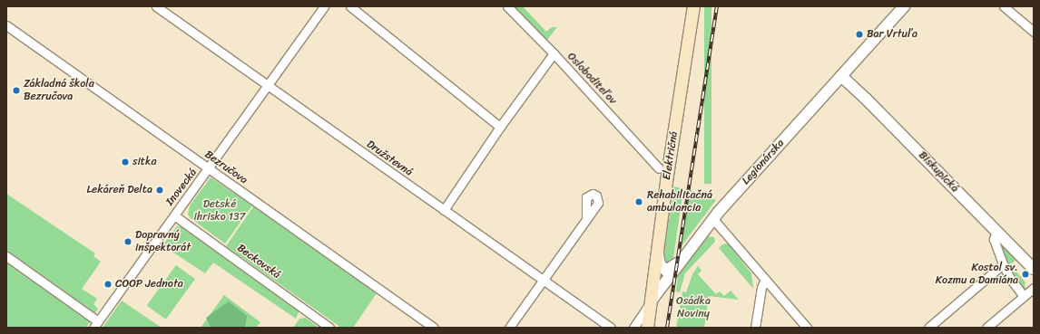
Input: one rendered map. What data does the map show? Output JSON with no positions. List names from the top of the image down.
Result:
{
  "streets": {
    "main road": ["Električná"],
    "street": [
      "Osloboditeľov",
      "Družstevná",
      "Legionárska",
      "Bezručova",
      "Biskupická",
      "Inovecká",
      "Beckovská"
    ]
  },
  "crossings": [
    ["Električná", "Legionárska"],
    ["Družstevná", "Inovecká"],
    ["Legionárska", "Biskupická"],
    ["Bezručova", "Inovecká"],
    ["Inovecká", "Beckovská"]
  ],
  "parks": ["Detské ihrisko 137", "Osádka Noviny"],
  "places": [
    "Bar Vrtuľa",
    "Základná škola Bezručova",
    "sitka",
    "Lekáreň Delta",
    "Rehabilitačná ambulancia",
    "Dopravný inšpektorát",
    "Kostol sv. Kozmu a Damiána",
    "COOP Jednota"
  ]
}
